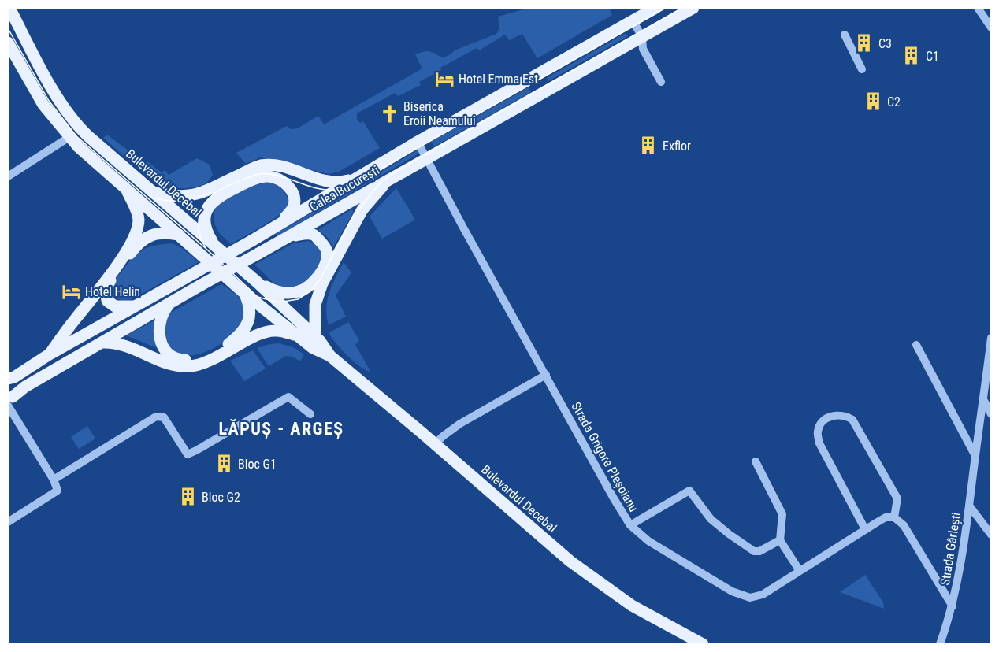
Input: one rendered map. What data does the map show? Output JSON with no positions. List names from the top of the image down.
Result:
{
  "streets": {
    "main road": ["Bulevardul Decebal", "Calea București"],
    "street": ["Strada Grigore Pleșoianu", "Strada Gârlești"]
  },
  "crossings": [
    ["Calea București", "Strada Grigore Pleșoianu"]
  ],
  "districts": ["LĂPUȘ - ARGEȘ"],
  "places": {
    "building": [
      "C3",
      "C1",
      "C2",
      "Exflor",
      "Bloc G1",
      "Bloc G2"
    ],
    "hotel": ["Hotel Emma Est", "Hotel Helin"],
    "church": ["Biserica Eroii Neamului"]
  }
}
